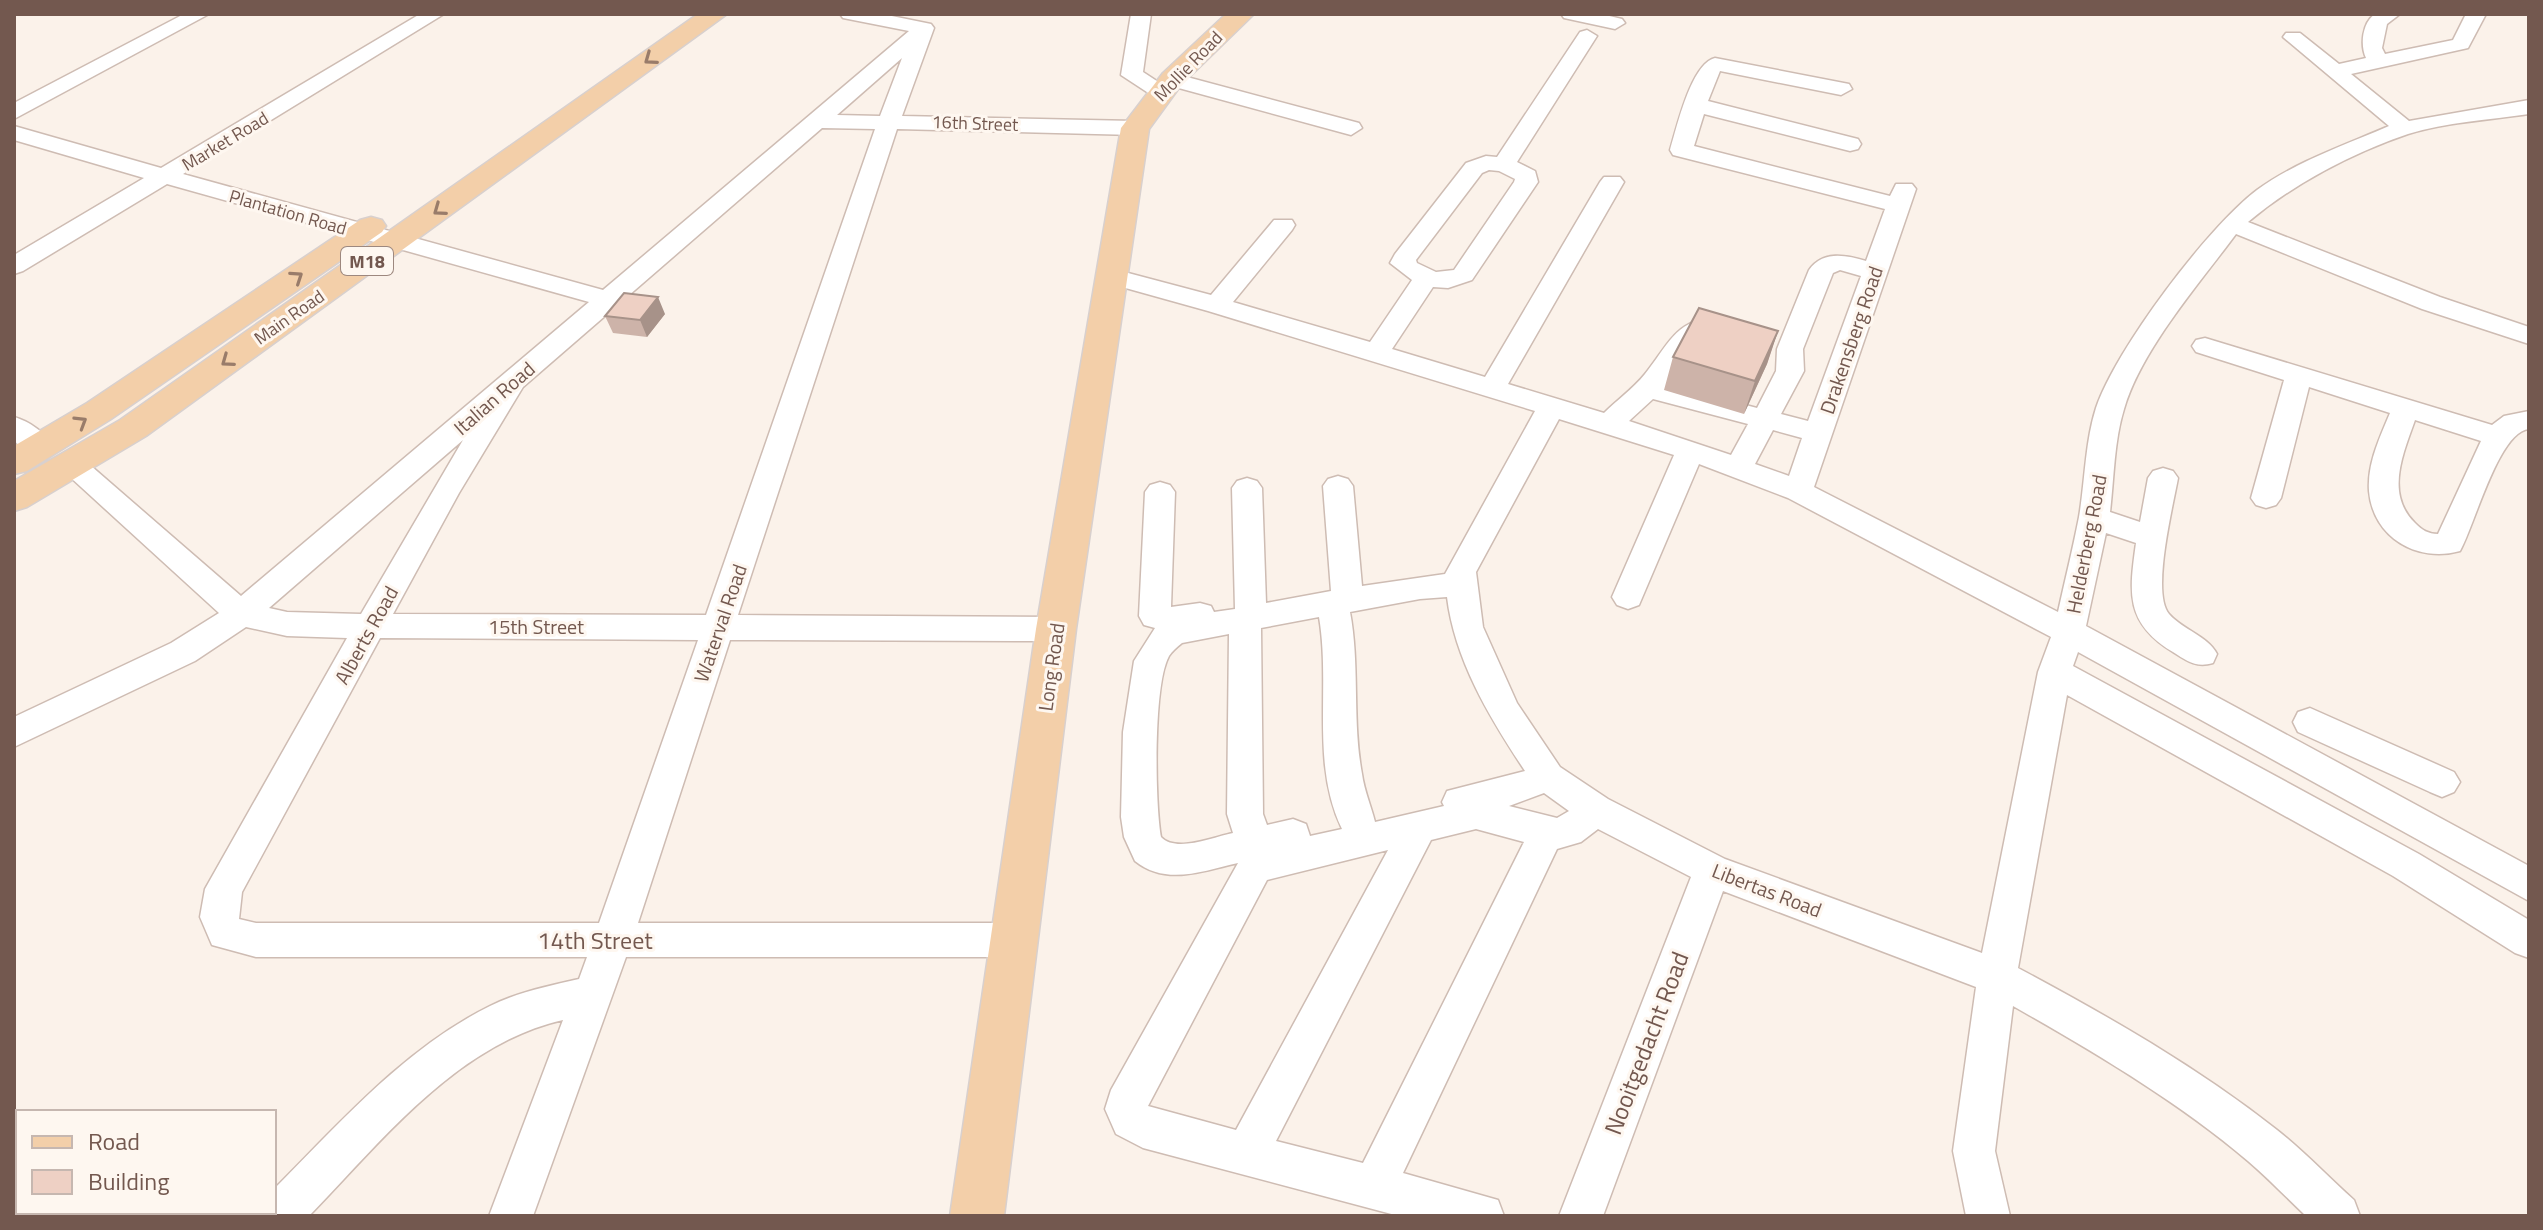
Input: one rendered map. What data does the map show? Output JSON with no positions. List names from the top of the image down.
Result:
{
  "streets": {
    "main road": [
      "Mollie Road",
      "M18",
      "Main Road",
      "Long Road"
    ],
    "street": [
      "16th Street",
      "Market Road",
      "Plantation Road",
      "Drakensberg Road",
      "Italian Road",
      "Helderberg Road",
      "Waterval Road",
      "15th Street",
      "Alberts Road",
      "Libertas Road",
      "14th Street",
      "Nooitgedacht Road"
    ]
  },
  "crossings": [
    ["Mollie Road", "16th Street"],
    ["Mollie Road", "Long Road"],
    ["16th Street", "Italian Road"],
    ["16th Street", "Waterval Road"],
    ["16th Street", "Long Road"],
    ["Market Road", "Plantation Road"],
    ["Plantation Road", "Main Road"],
    ["Plantation Road", "Italian Road"],
    ["Main Road", "15th Street"],
    ["Italian Road", "Waterval Road"],
    ["Italian Road", "15th Street"],
    ["Italian Road", "Alberts Road"],
    ["Helderberg Road", "Libertas Road"],
    ["Waterval Road", "15th Street"],
    ["Waterval Road", "14th Street"],
    ["15th Street", "Alberts Road"],
    ["15th Street", "Long Road"],
    ["Alberts Road", "14th Street"],
    ["Long Road", "14th Street"],
    ["Libertas Road", "Nooitgedacht Road"]
  ],
  "legend": ["Road", "Building"]
}
